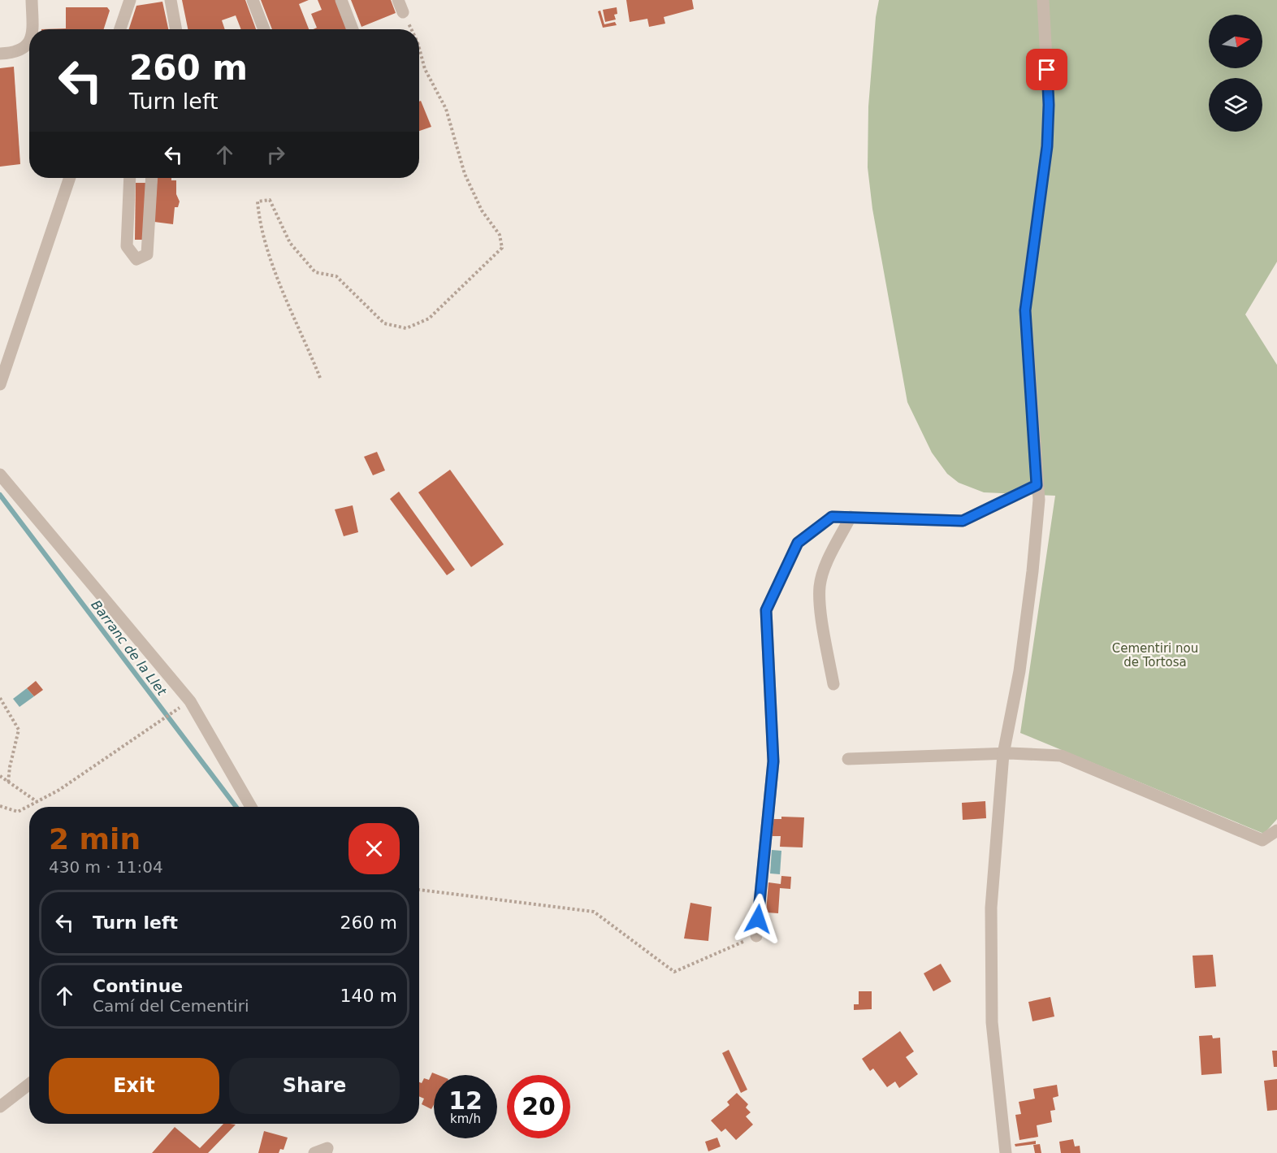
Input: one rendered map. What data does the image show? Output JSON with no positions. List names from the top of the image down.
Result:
{
  "water": ["Barranc de la Llet"],
  "parks": ["Cementiri nou de Tortosa"],
  "north": "right",
  "page": {
    "turn": ["260 m", "Turn left"],
    "heading": ["2 min", "430 m · 11:04"],
    "list": [
      {
        "name": "Turn left",
        "value": "260 m"
      },
      {
        "name": "Continue",
        "note": "Camí del Cementiri",
        "value": "140 m"
      }
    ],
    "buttons": ["Exit", "Share"],
    "speed": "12 km/h",
    "limit": "20"
  }
}
